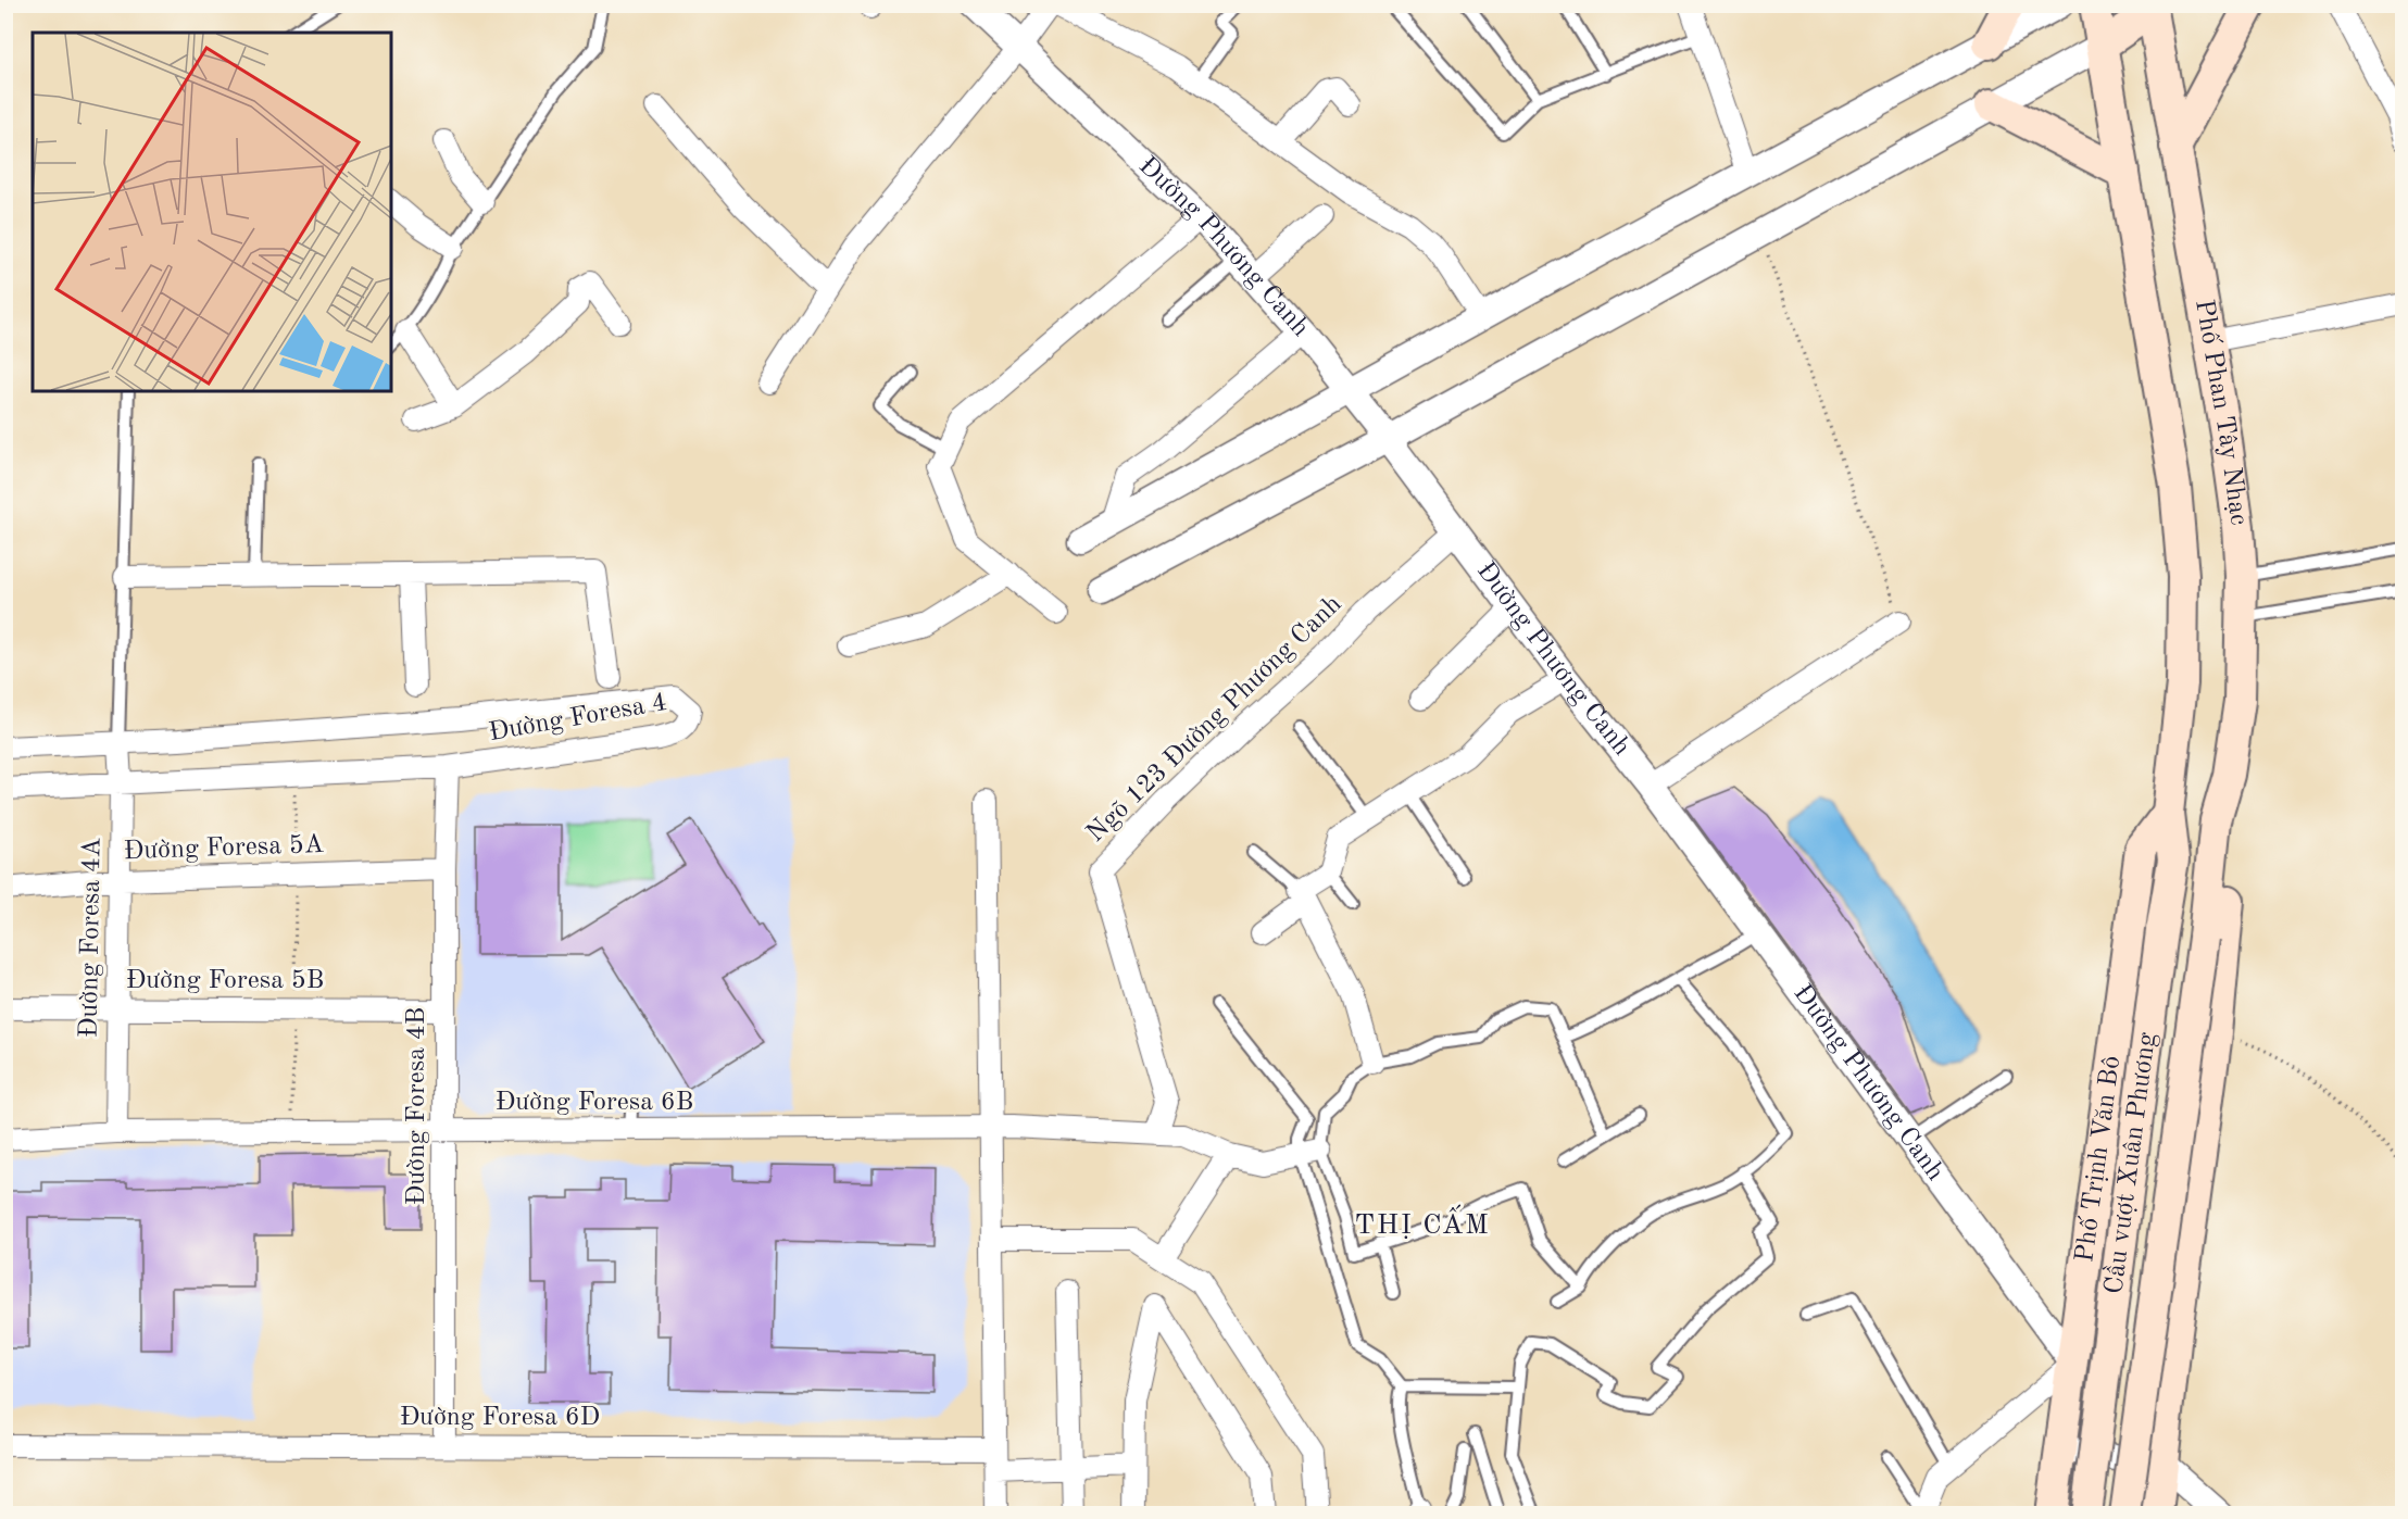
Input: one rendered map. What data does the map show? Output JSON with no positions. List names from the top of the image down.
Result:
{
  "streets": {
    "main road": ["Phố Phan Tây Nhạc", "Phố Trịnh Văn Bô", "Cầu vượt Xuân Phương"],
    "street": [
      "Đường Phương Canh",
      "Đường Foresa 4",
      "Ngõ 123 Đường Phương Canh",
      "Đường Foresa 5A",
      "Đường Foresa 4A",
      "Đường Foresa 5B",
      "Đường Foresa 6B",
      "Đường Foresa 4B",
      "Đường Foresa 6D"
    ]
  },
  "crossings": [
    ["Đường Phương Canh", "Ngõ 123 Đường Phương Canh"],
    ["Đường Phương Canh", "Phố Trịnh Văn Bô"],
    ["Phố Phan Tây Nhạc", "Cầu vượt Xuân Phương"],
    ["Đường Foresa 4", "Đường Foresa 4A"],
    ["Đường Foresa 4", "Đường Foresa 4B"],
    ["Ngõ 123 Đường Phương Canh", "Đường Foresa 6B"],
    ["Đường Foresa 5A", "Đường Foresa 4A"],
    ["Đường Foresa 5A", "Đường Foresa 4B"],
    ["Đường Foresa 4A", "Đường Foresa 5B"],
    ["Đường Foresa 4A", "Đường Foresa 6B"],
    ["Đường Foresa 5B", "Đường Foresa 4B"],
    ["Đường Foresa 6B", "Đường Foresa 4B"],
    ["Đường Foresa 4B", "Đường Foresa 6D"],
    ["Phố Trịnh Văn Bô", "Cầu vượt Xuân Phương"]
  ],
  "districts": ["THỊ CẤM"]
}
